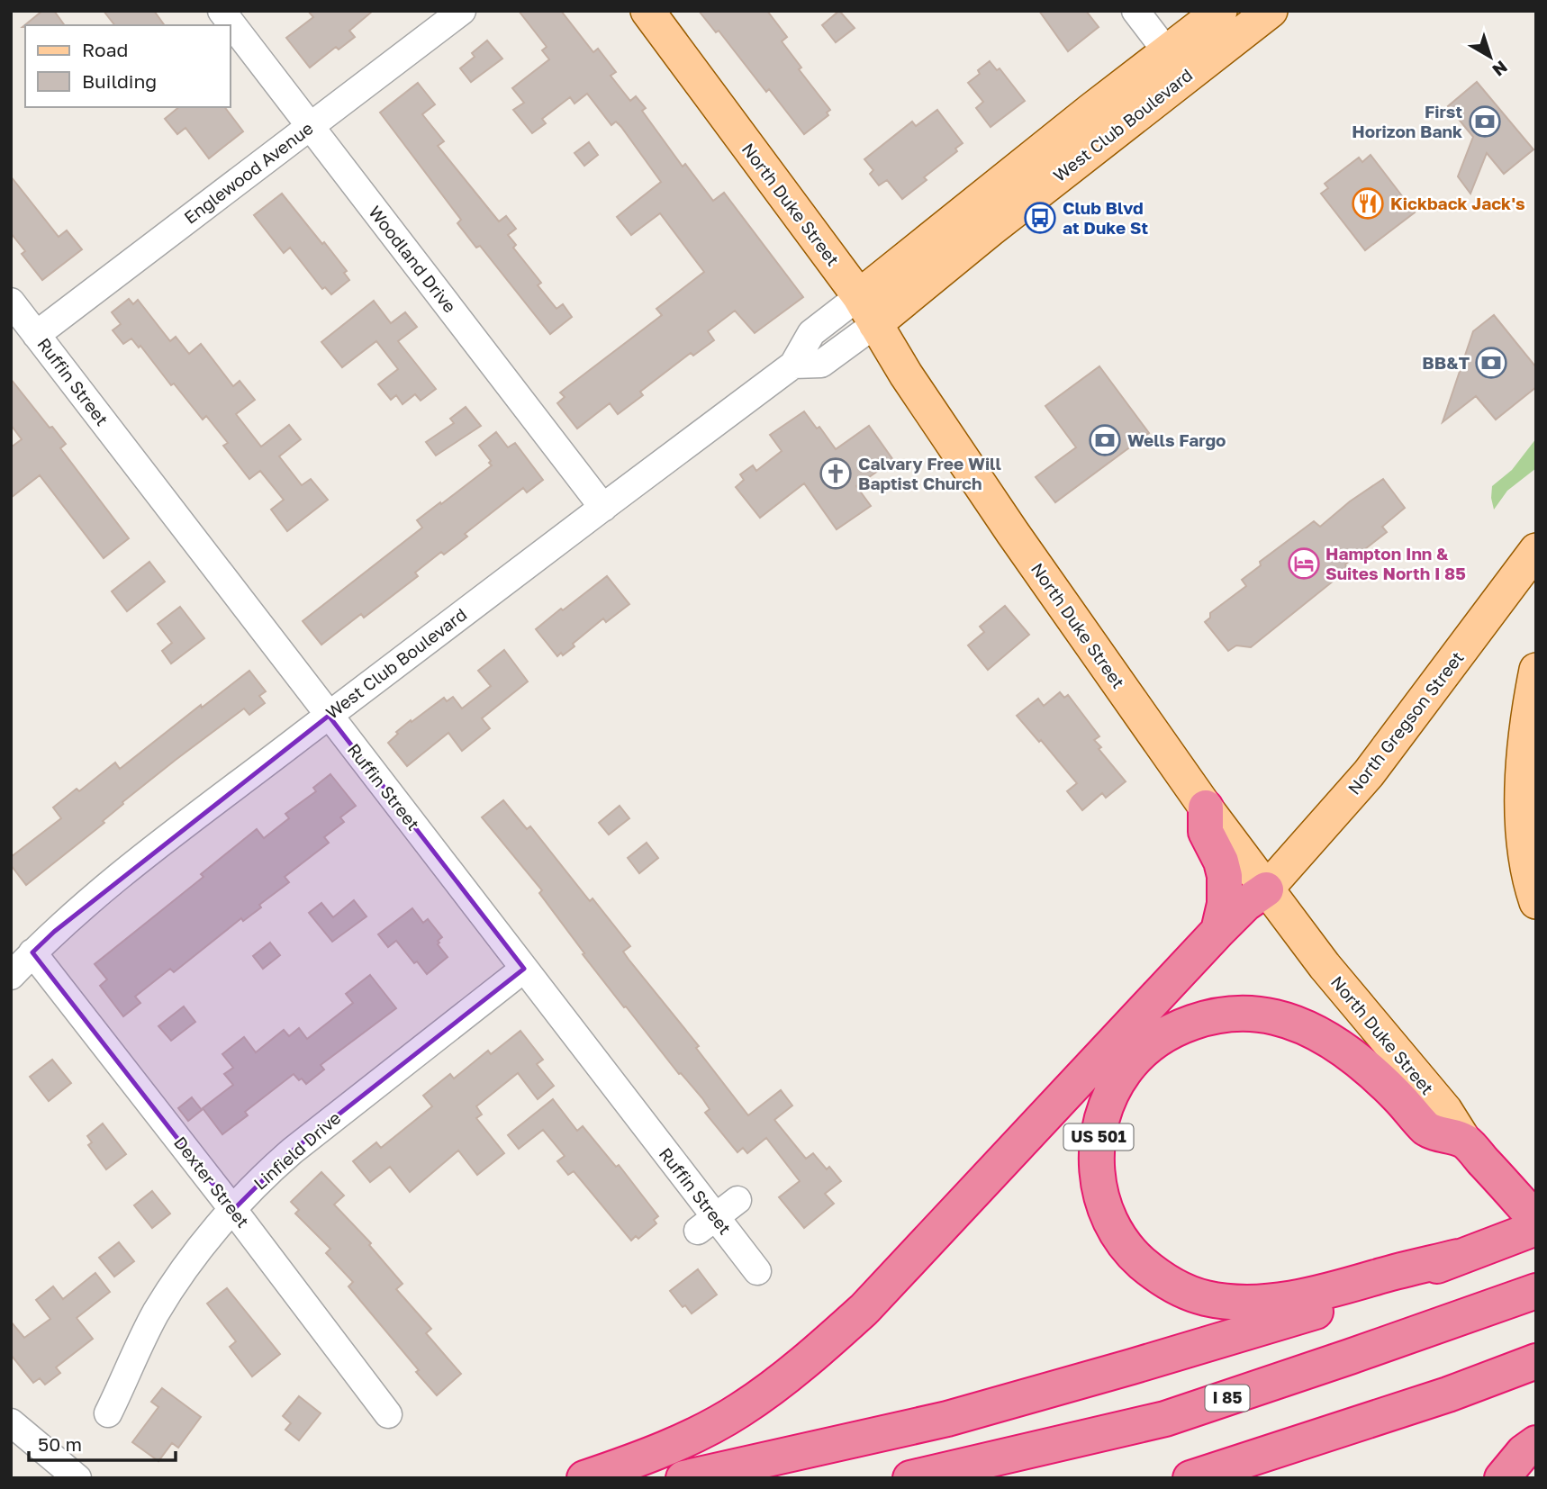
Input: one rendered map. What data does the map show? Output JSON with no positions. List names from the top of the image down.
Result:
{
  "streets": {
    "highway": ["North Duke Street", "US 501", "I 85"],
    "main road": ["West Club Boulevard", "North Gregson Street"],
    "street": [
      "Englewood Avenue",
      "Woodland Drive",
      "Ruffin Street",
      "Linfield Drive",
      "Dexter Street"
    ]
  },
  "crossings": [
    ["West Club Boulevard", "North Duke Street"],
    ["West Club Boulevard", "Woodland Drive"],
    ["West Club Boulevard", "Ruffin Street"],
    ["West Club Boulevard", "Dexter Street"],
    ["Englewood Avenue", "Woodland Drive"],
    ["Englewood Avenue", "Ruffin Street"],
    ["North Duke Street", "North Gregson Street"],
    ["North Duke Street", "US 501"],
    ["Ruffin Street", "Linfield Drive"],
    ["Linfield Drive", "Dexter Street"]
  ],
  "places": {
    "bank": ["First Horizon Bank", "BB&T", "Wells Fargo"],
    "restaurant": ["Kickback Jack's"],
    "bus stop": ["Club Blvd at Duke St"],
    "church": ["Calvary Free Will Baptist Church"],
    "hotel": ["Hampton Inn & Suites North I 85"]
  },
  "legend": ["Road", "Building"],
  "scale_bar": "50 m",
  "north": "bottom right"
}
